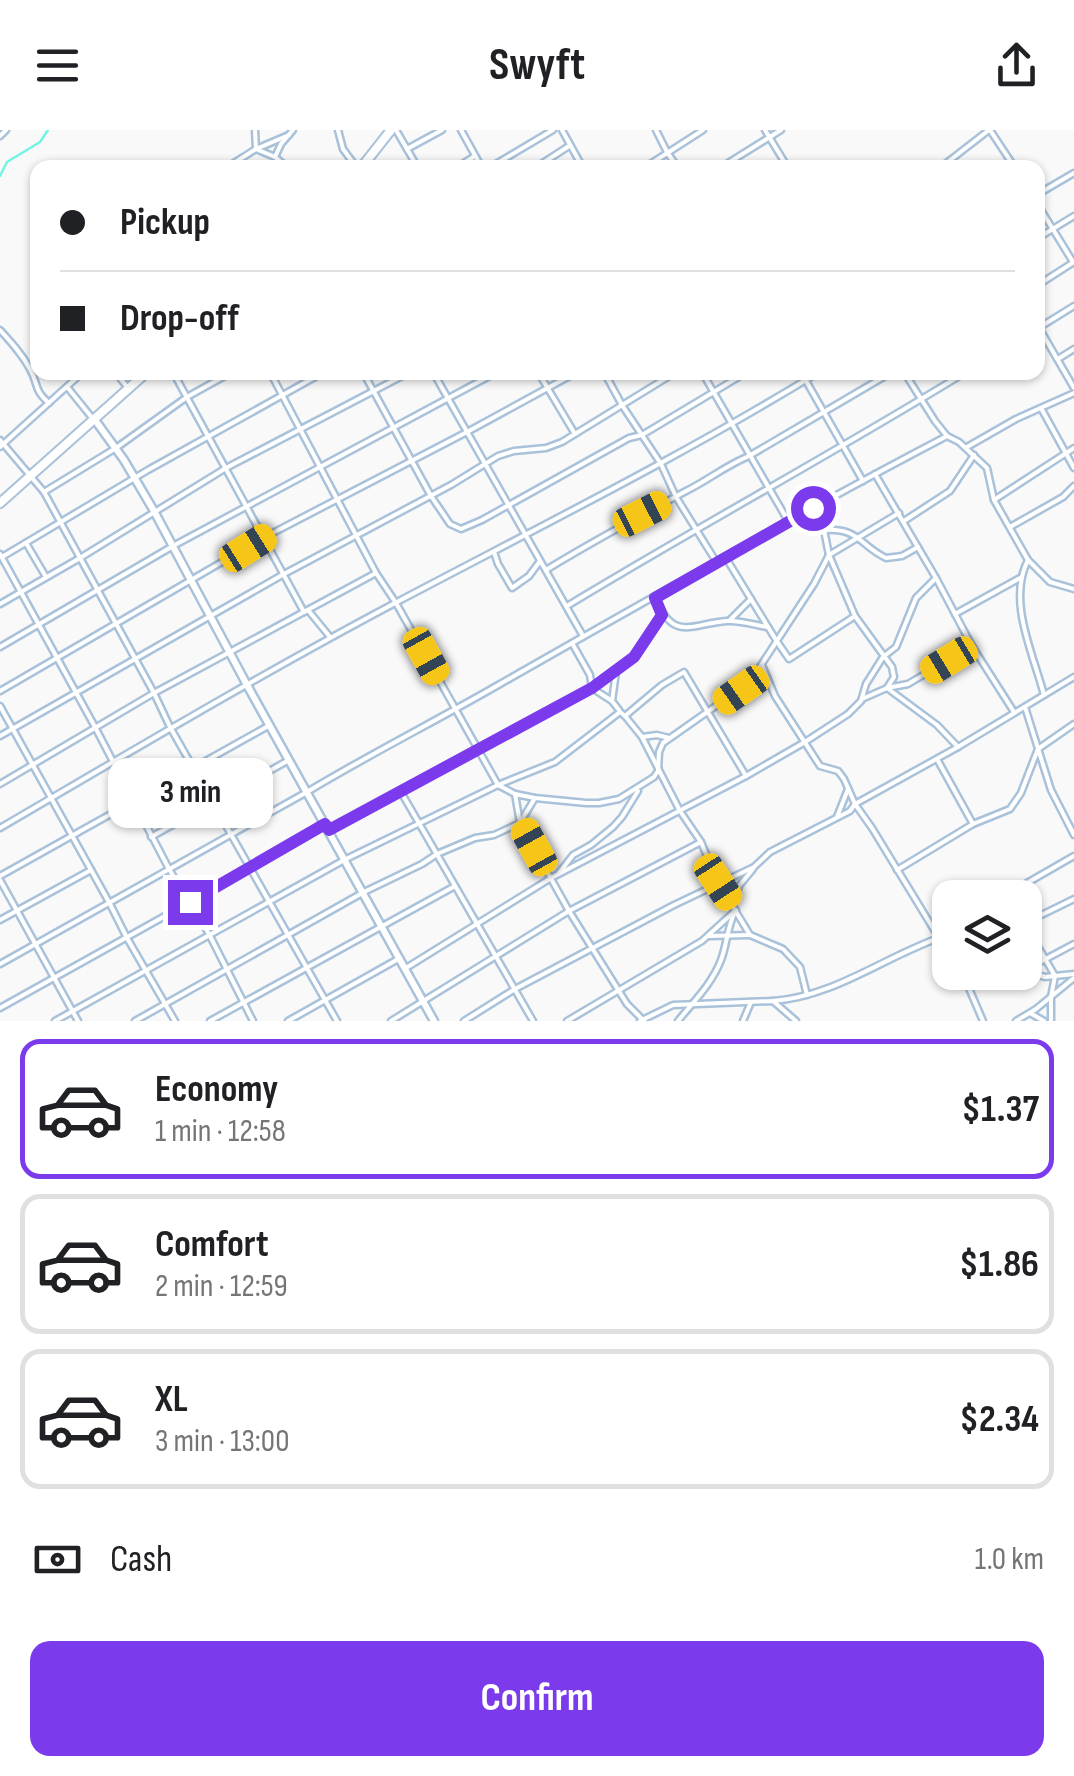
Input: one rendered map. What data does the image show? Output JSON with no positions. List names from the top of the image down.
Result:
{
  "page": {
    "header": "Swyft",
    "banner": ["Pickup", "Drop-off"],
    "bubble": "3 min",
    "list": [
      {
        "name": "Economy",
        "note": "1 min · 12:58",
        "value": "$1.37"
      },
      {
        "name": "Comfort",
        "note": "2 min · 12:59",
        "value": "$1.86"
      },
      {
        "name": "XL",
        "note": "3 min · 13:00",
        "value": "$2.34"
      }
    ],
    "pay": ["Cash", "1.0 km"],
    "buttons": "Confirm"
  }
}
